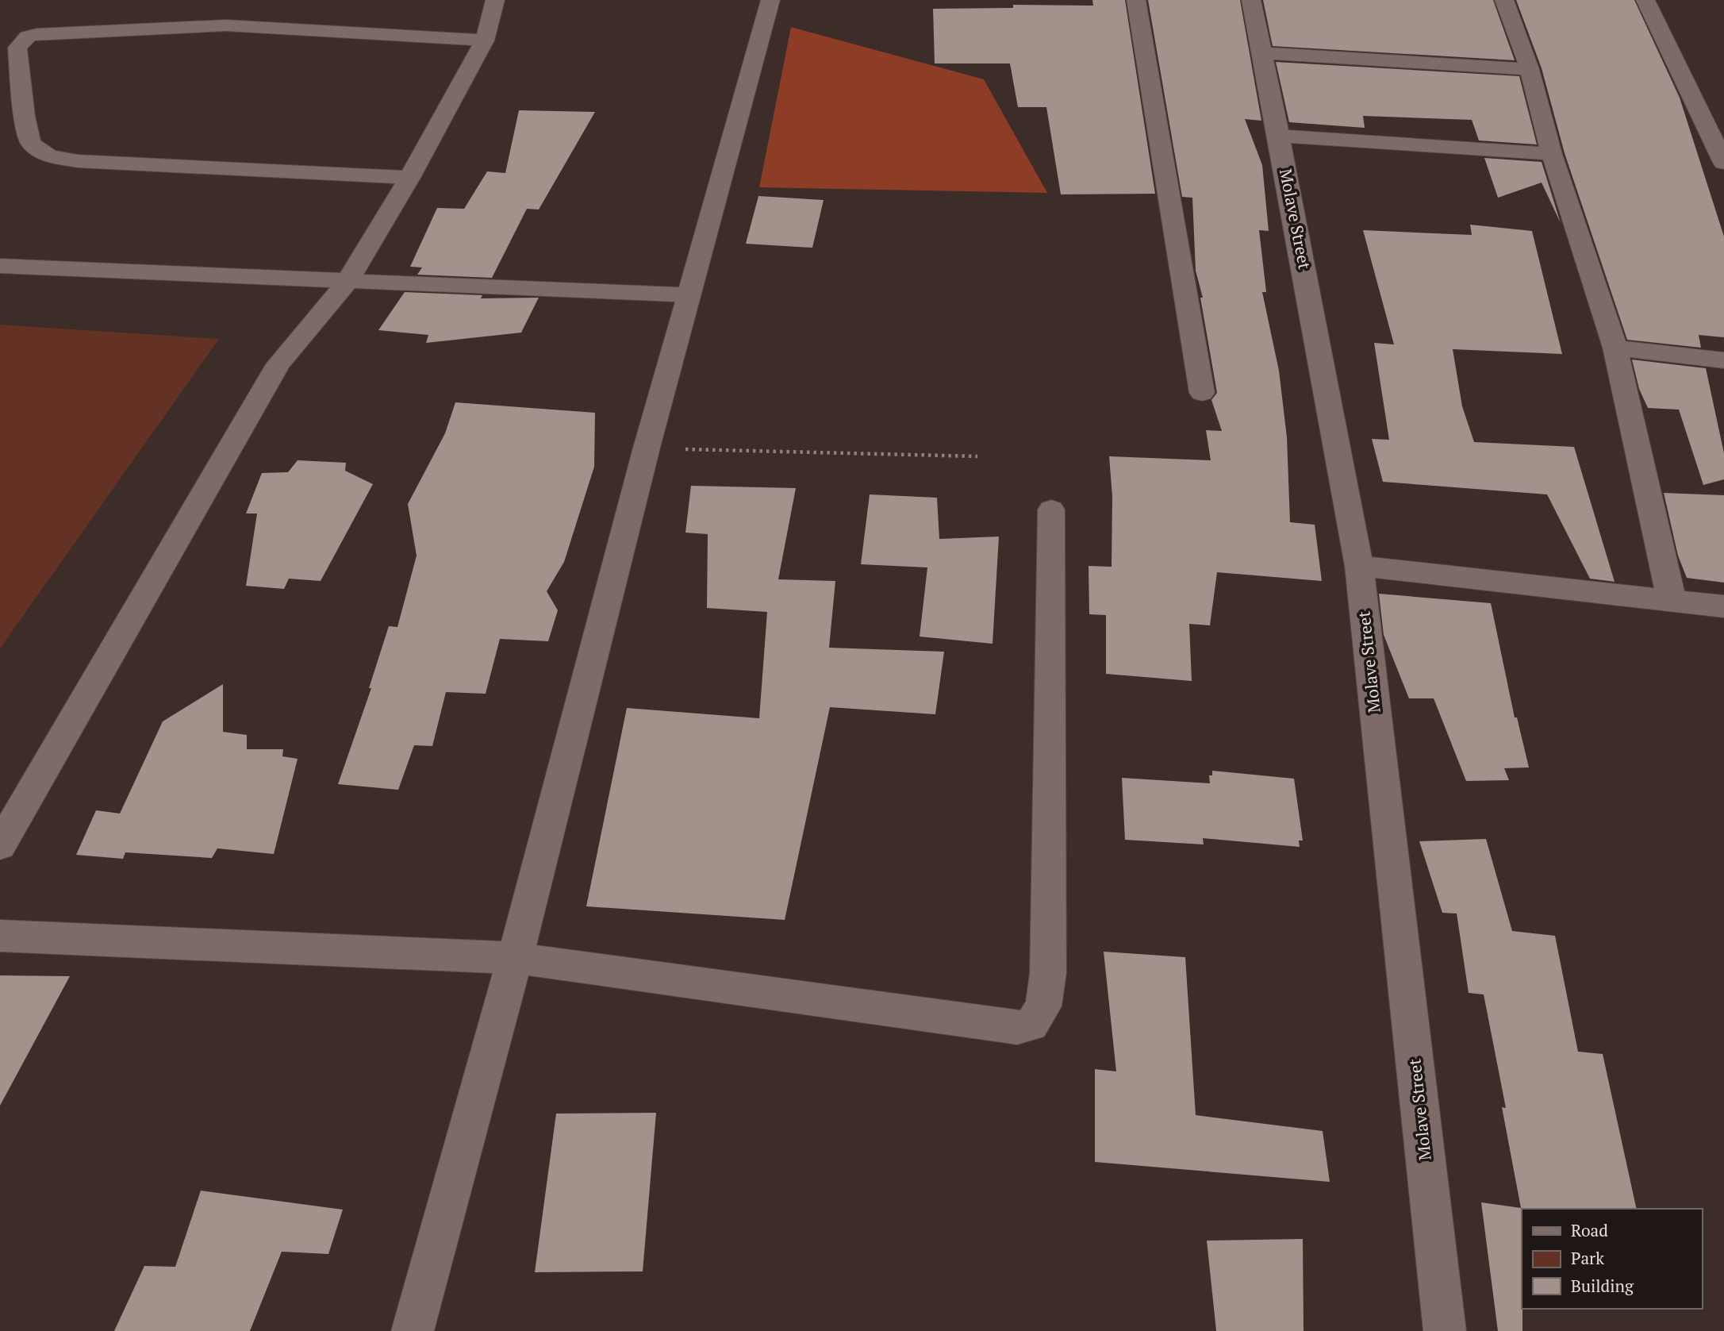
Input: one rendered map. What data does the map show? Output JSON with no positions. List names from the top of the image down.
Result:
{
  "streets": {
    "street": ["Molave Street"]
  },
  "legend": ["Road", "Park", "Building"]
}
